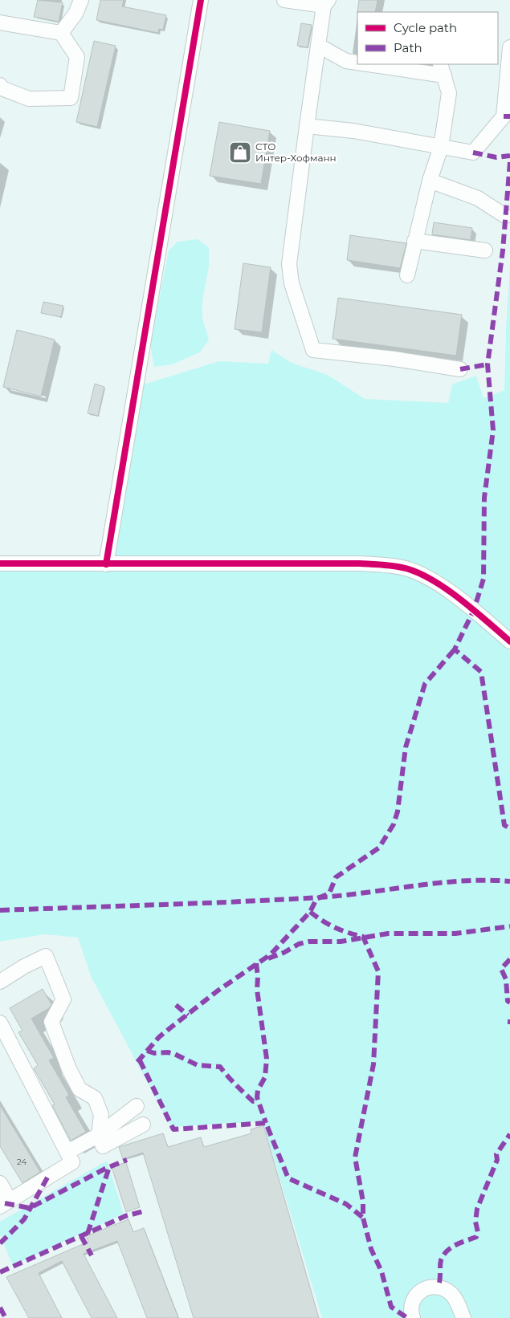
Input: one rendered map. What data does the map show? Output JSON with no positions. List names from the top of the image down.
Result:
{
  "places": {
    "shop": ["СТО Интер-Хофманн"]
  },
  "house_numbers": ["24"],
  "legend": ["Cycle path", "Path"]
}
